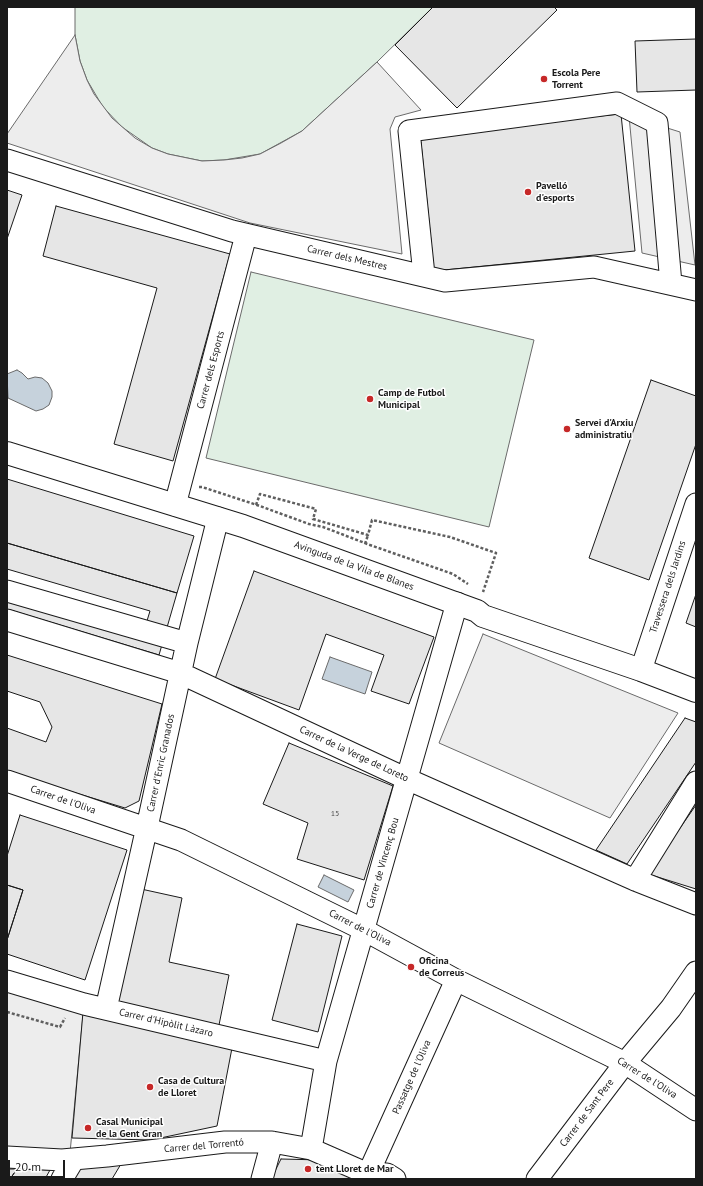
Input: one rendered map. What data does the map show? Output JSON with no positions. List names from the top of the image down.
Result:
{
  "streets": {
    "main road": ["Avinguda de la Vila de Blanes"],
    "street": [
      "Carrer dels Mestres",
      "Carrer dels Esports",
      "Travessera dels Jardins",
      "Carrer de la Verge de Loreto",
      "Carrer d'Enric Granados",
      "Carrer de l'Oliva",
      "Carrer de Vincenç Bou",
      "Carrer d'Hipòlit Làzaro",
      "Passatge de l'Oliva",
      "Carrer de Sant Pere",
      "Carrer del Torrentó"
    ]
  },
  "crossings": [
    ["Carrer dels Mestres", "Carrer dels Esports"],
    ["Carrer dels Esports", "Avinguda de la Vila de Blanes"],
    ["Avinguda de la Vila de Blanes", "Travessera dels Jardins"],
    ["Avinguda de la Vila de Blanes", "Carrer d'Enric Granados"],
    ["Avinguda de la Vila de Blanes", "Carrer de Vincenç Bou"],
    ["Carrer de la Verge de Loreto", "Carrer d'Enric Granados"],
    ["Carrer de la Verge de Loreto", "Carrer de Vincenç Bou"],
    ["Carrer d'Enric Granados", "Carrer de l'Oliva"],
    ["Carrer d'Enric Granados", "Carrer d'Hipòlit Làzaro"],
    ["Carrer de l'Oliva", "Carrer de Vincenç Bou"],
    ["Carrer de l'Oliva", "Passatge de l'Oliva"],
    ["Carrer de l'Oliva", "Carrer de Sant Pere"],
    ["Carrer de Vincenç Bou", "Carrer d'Hipòlit Làzaro"],
    ["Carrer de Vincenç Bou", "Carrer del Torrentó"],
    ["Passatge de l'Oliva", "Carrer del Torrentó"]
  ],
  "places": [
    "Escola Pere Torrent",
    "Pavelló d'esports",
    "Camp de Futbol Municipal",
    "Servei d'Arxiu administratiu",
    "Oficina de Correus",
    "Casa de Cultura de Lloret",
    "Casal Municipal de la Gent Gran",
    "tent Lloret de Mar"
  ],
  "house_numbers": ["15"],
  "scale_bar": "20 m"
}
